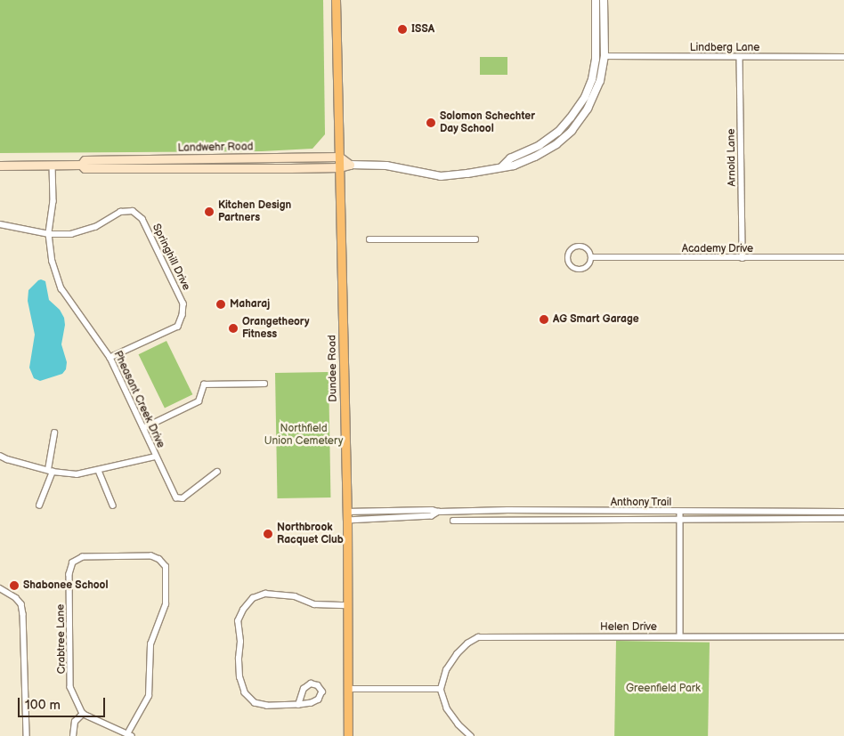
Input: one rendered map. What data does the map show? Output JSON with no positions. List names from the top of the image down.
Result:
{
  "streets": {
    "main road": ["Landwehr Road", "Dundee Road"],
    "street": [
      "Lindberg Lane",
      "Arnold Lane",
      "Academy Drive",
      "Springhill Drive",
      "Pheasant Creek Drive",
      "Anthony Trail",
      "Helen Drive",
      "Crabtree Lane"
    ]
  },
  "crossings": [
    ["Lindberg Lane", "Landwehr Road"],
    ["Lindberg Lane", "Arnold Lane"],
    ["Landwehr Road", "Dundee Road"],
    ["Landwehr Road", "Pheasant Creek Drive"],
    ["Arnold Lane", "Academy Drive"],
    ["Springhill Drive", "Pheasant Creek Drive"],
    ["Dundee Road", "Anthony Trail"]
  ],
  "parks": ["Northfield Union Cemetery", "Greenfield Park"],
  "places": [
    "ISSA",
    "Solomon Schechter Day School",
    "Kitchen Design Partners",
    "Maharaj",
    "AG Smart Garage",
    "Orangetheory Fitness",
    "Northbrook Racquet Club",
    "Shabonee School"
  ],
  "scale_bar": "100 m"
}
